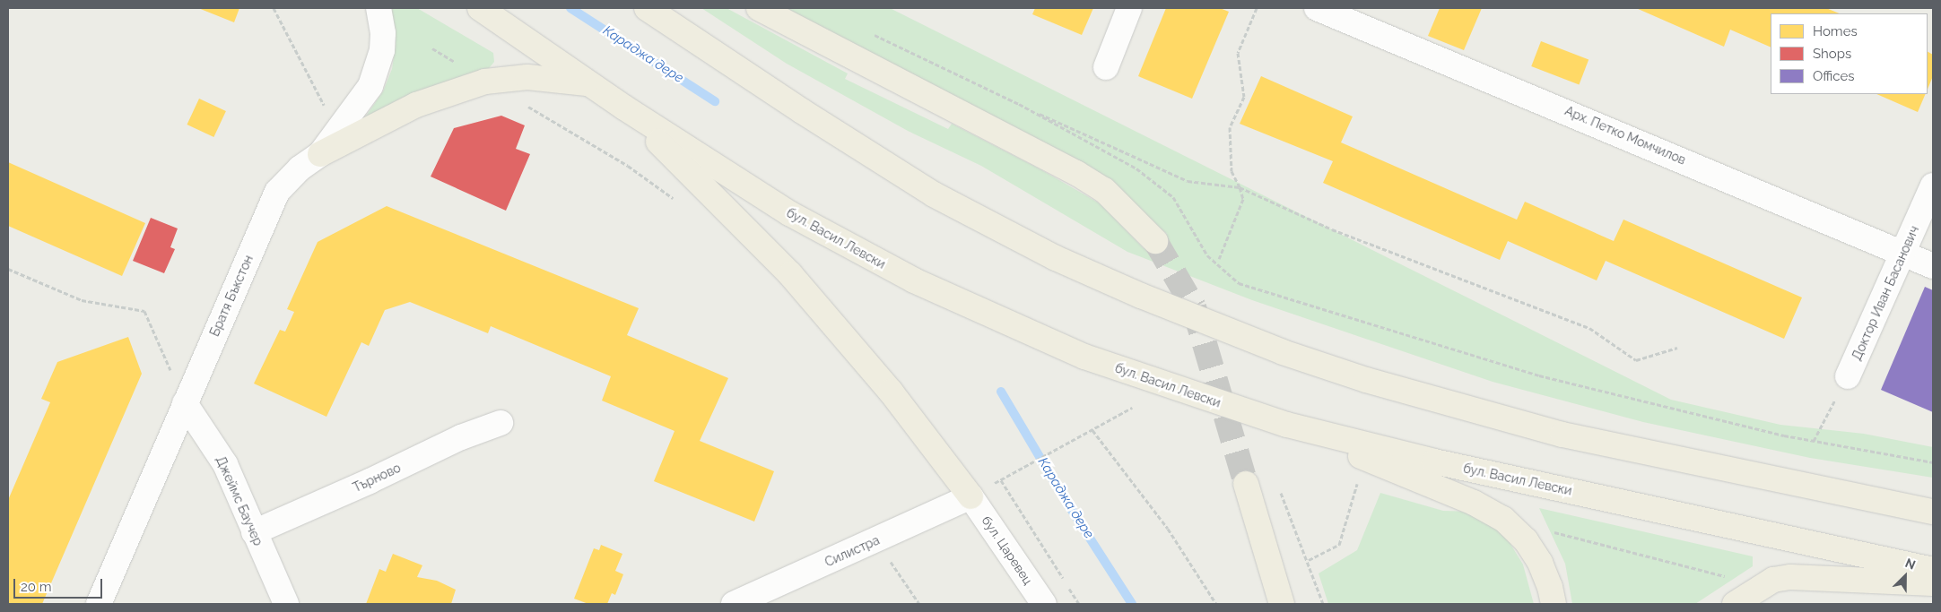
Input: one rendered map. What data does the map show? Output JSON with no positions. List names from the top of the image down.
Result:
{
  "streets": {
    "highway": ["бул. Васил Левски"],
    "street": [
      "Арх. Петко Момчилов",
      "Доктор Иван Басанович",
      "Братя Бъкстон",
      "Търново",
      "Джеймс Баучер",
      "бул. Царевец",
      "Силистра"
    ]
  },
  "crossings": [
    ["Арх. Петко Момчилов", "Доктор Иван Басанович"],
    ["Братя Бъкстон", "Джеймс Баучер"],
    ["Търново", "Джеймс Баучер"],
    ["бул. Царевец", "Силистра"]
  ],
  "water": ["Караджа дере"],
  "legend": ["Homes", "Shops", "Offices"],
  "scale_bar": "20 m",
  "north": "top right"
}
